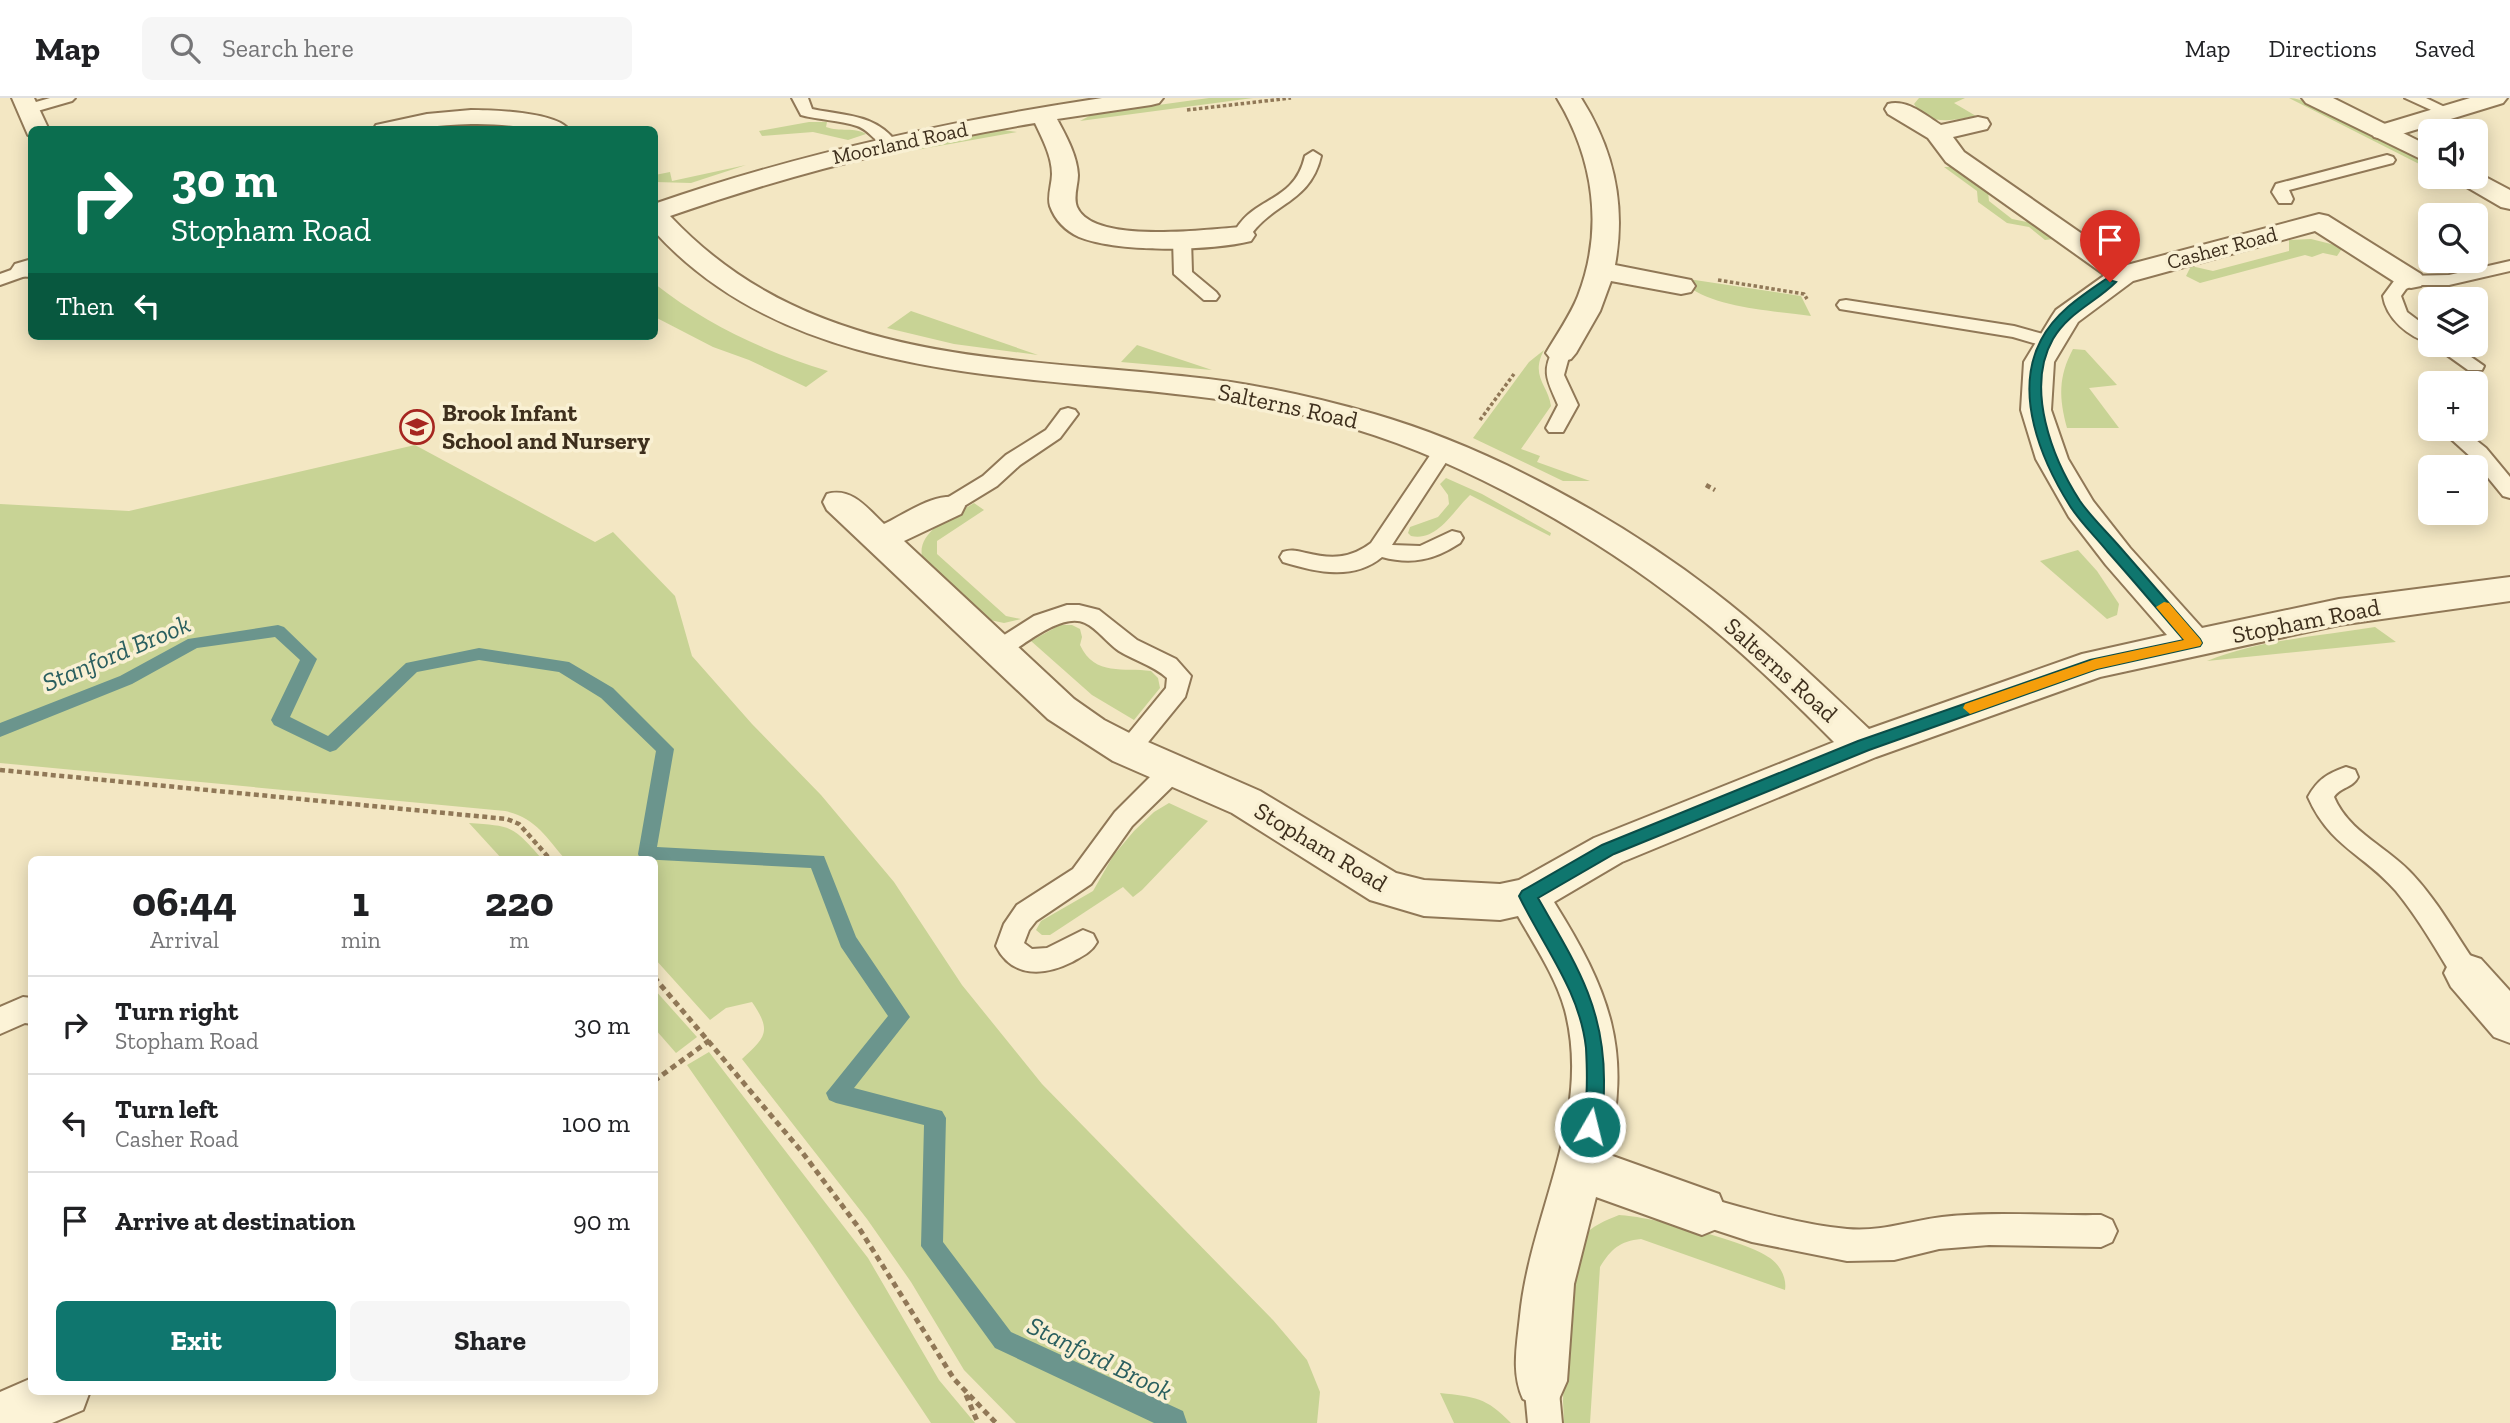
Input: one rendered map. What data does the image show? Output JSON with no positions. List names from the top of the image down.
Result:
{
  "streets": {
    "street": [
      "Moorland Road",
      "Casher Road",
      "Salterns Road",
      "Stopham Road"
    ]
  },
  "crossings": [
    ["Casher Road", "Stopham Road"],
    ["Salterns Road", "Stopham Road"]
  ],
  "water": ["Stanford Brook"],
  "places": {
    "school or university": ["Brook Infant School and Nursery"]
  },
  "page": {
    "header": "Map",
    "search": "Search here",
    "nav": ["Map", "Directions", "Saved"],
    "map_buttons": ["+", "−"],
    "turn": ["30 m", "Stopham Road"],
    "then": "Then",
    "eta": [
      "06:44",
      "Arrival",
      "1",
      "min",
      "220",
      "m"
    ],
    "list": [
      {
        "name": "Turn right",
        "note": "Stopham Road",
        "value": "30 m"
      },
      {
        "name": "Turn left",
        "note": "Casher Road",
        "value": "100 m"
      },
      {
        "name": "Arrive at destination",
        "value": "90 m"
      }
    ],
    "buttons": ["Exit", "Share"]
  }
}
